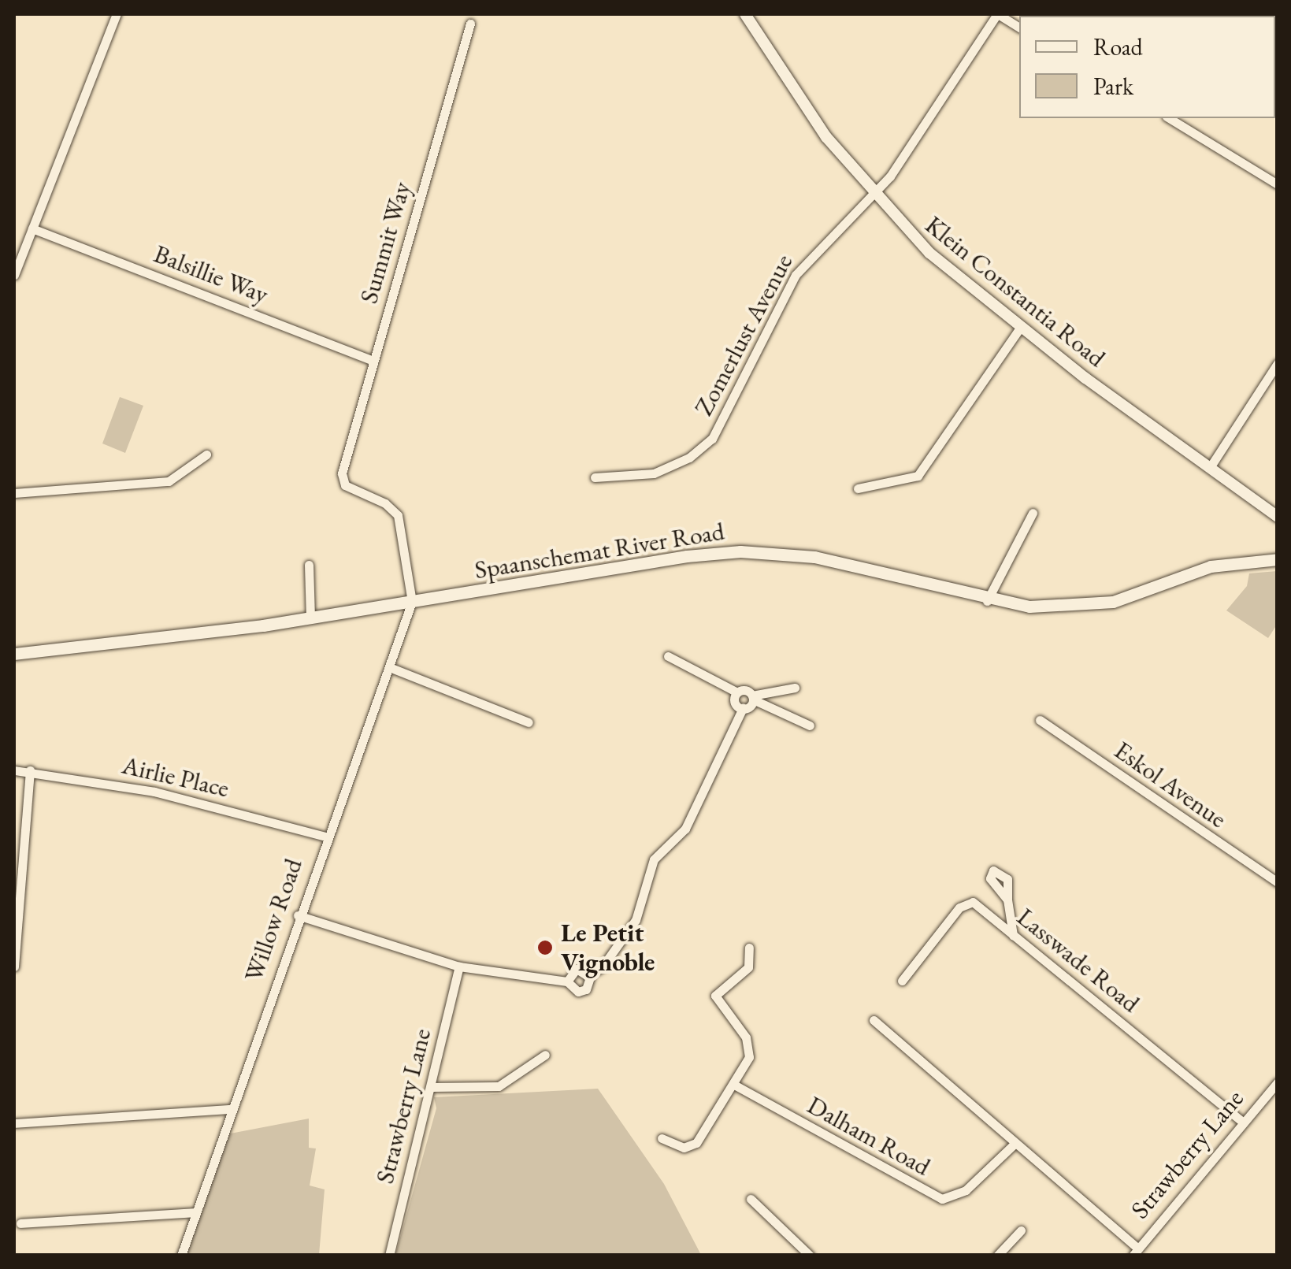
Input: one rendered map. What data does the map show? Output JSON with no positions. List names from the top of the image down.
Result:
{
  "streets": {
    "main road": ["Spaanschemat River Road"],
    "street": [
      "Summit Way",
      "Balsillie Way",
      "Klein Constantia Road",
      "Zomerlust Avenue",
      "Airlie Place",
      "Eskol Avenue",
      "Willow Road",
      "Lasswade Road",
      "Strawberry Lane",
      "Dalham Road"
    ]
  },
  "crossings": [
    ["Summit Way", "Balsillie Way"],
    ["Summit Way", "Spaanschemat River Road"],
    ["Summit Way", "Willow Road"],
    ["Klein Constantia Road", "Zomerlust Avenue"],
    ["Spaanschemat River Road", "Willow Road"],
    ["Airlie Place", "Willow Road"],
    ["Lasswade Road", "Strawberry Lane"]
  ],
  "places": ["Le Petit Vignoble"],
  "legend": ["Road", "Park"]
}
